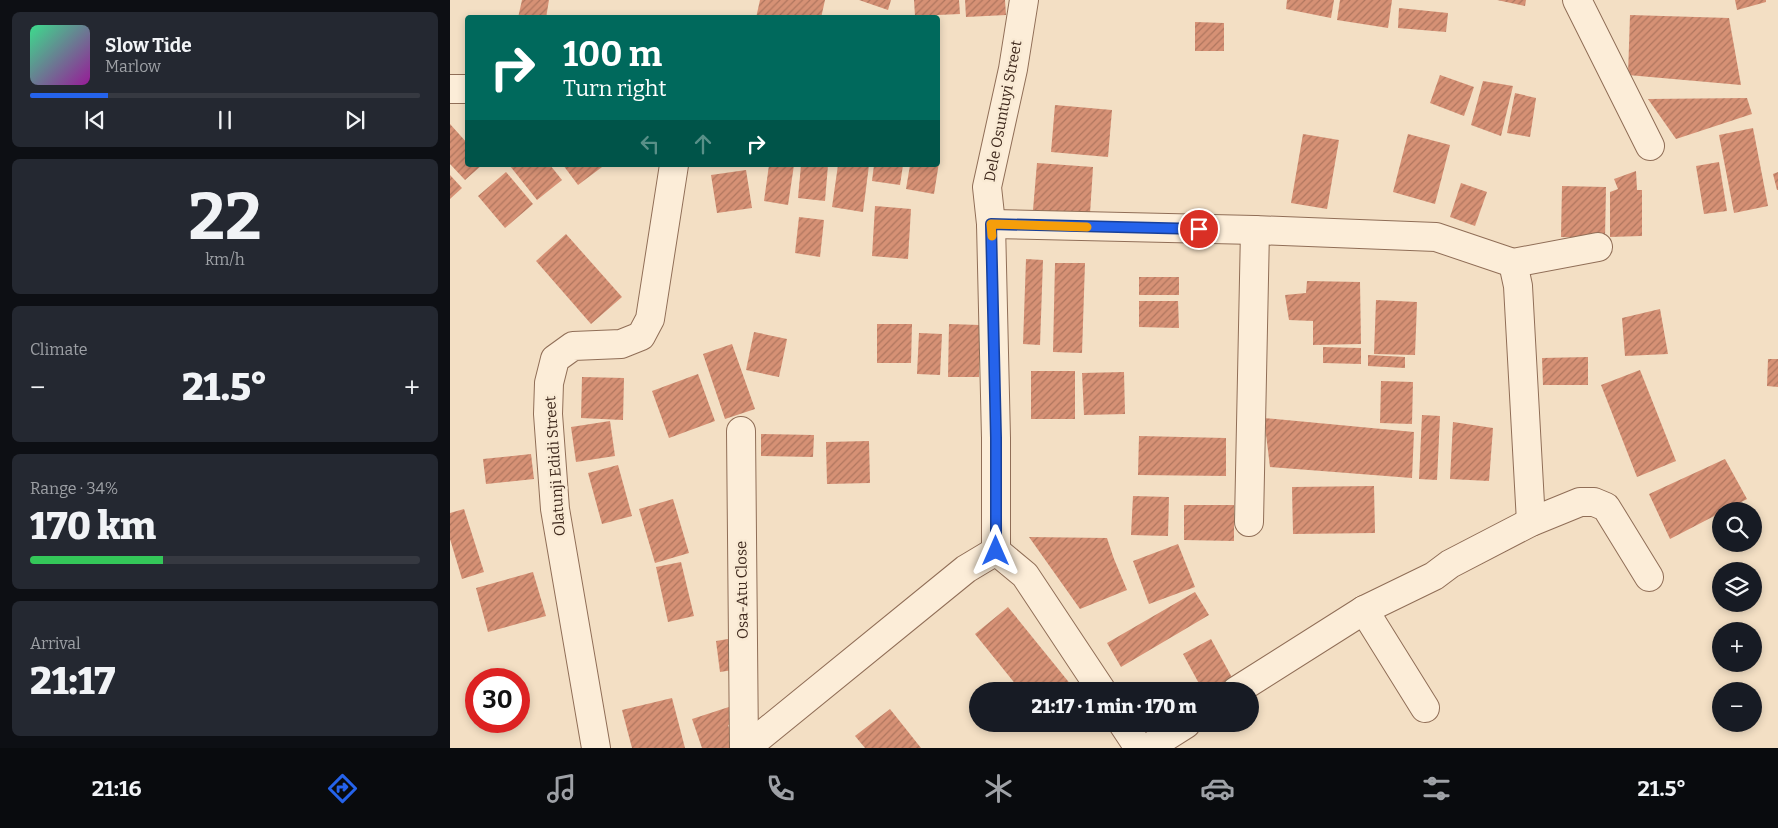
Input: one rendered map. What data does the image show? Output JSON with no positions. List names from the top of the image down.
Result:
{
  "streets": {
    "street": ["Dele Osuntuyi Street", "Olatunji Edidi Street", "Osa-Atu Close"]
  },
  "page": {
    "turn": ["100 m", "Turn right"],
    "song": ["Slow Tide", "Marlow"],
    "tile": [
      ["22", "km/h"],
      "Climate",
      ["Range · 34%", "170 km"],
      ["Arrival", "21:17"]
    ],
    "heat": ["−", "21.5°", "+"],
    "map_buttons": ["+", "−"],
    "limit": "30",
    "trip": "21:17 · 1 min · 170 m",
    "tabs": ["21:16", "21.5°"]
  }
}
